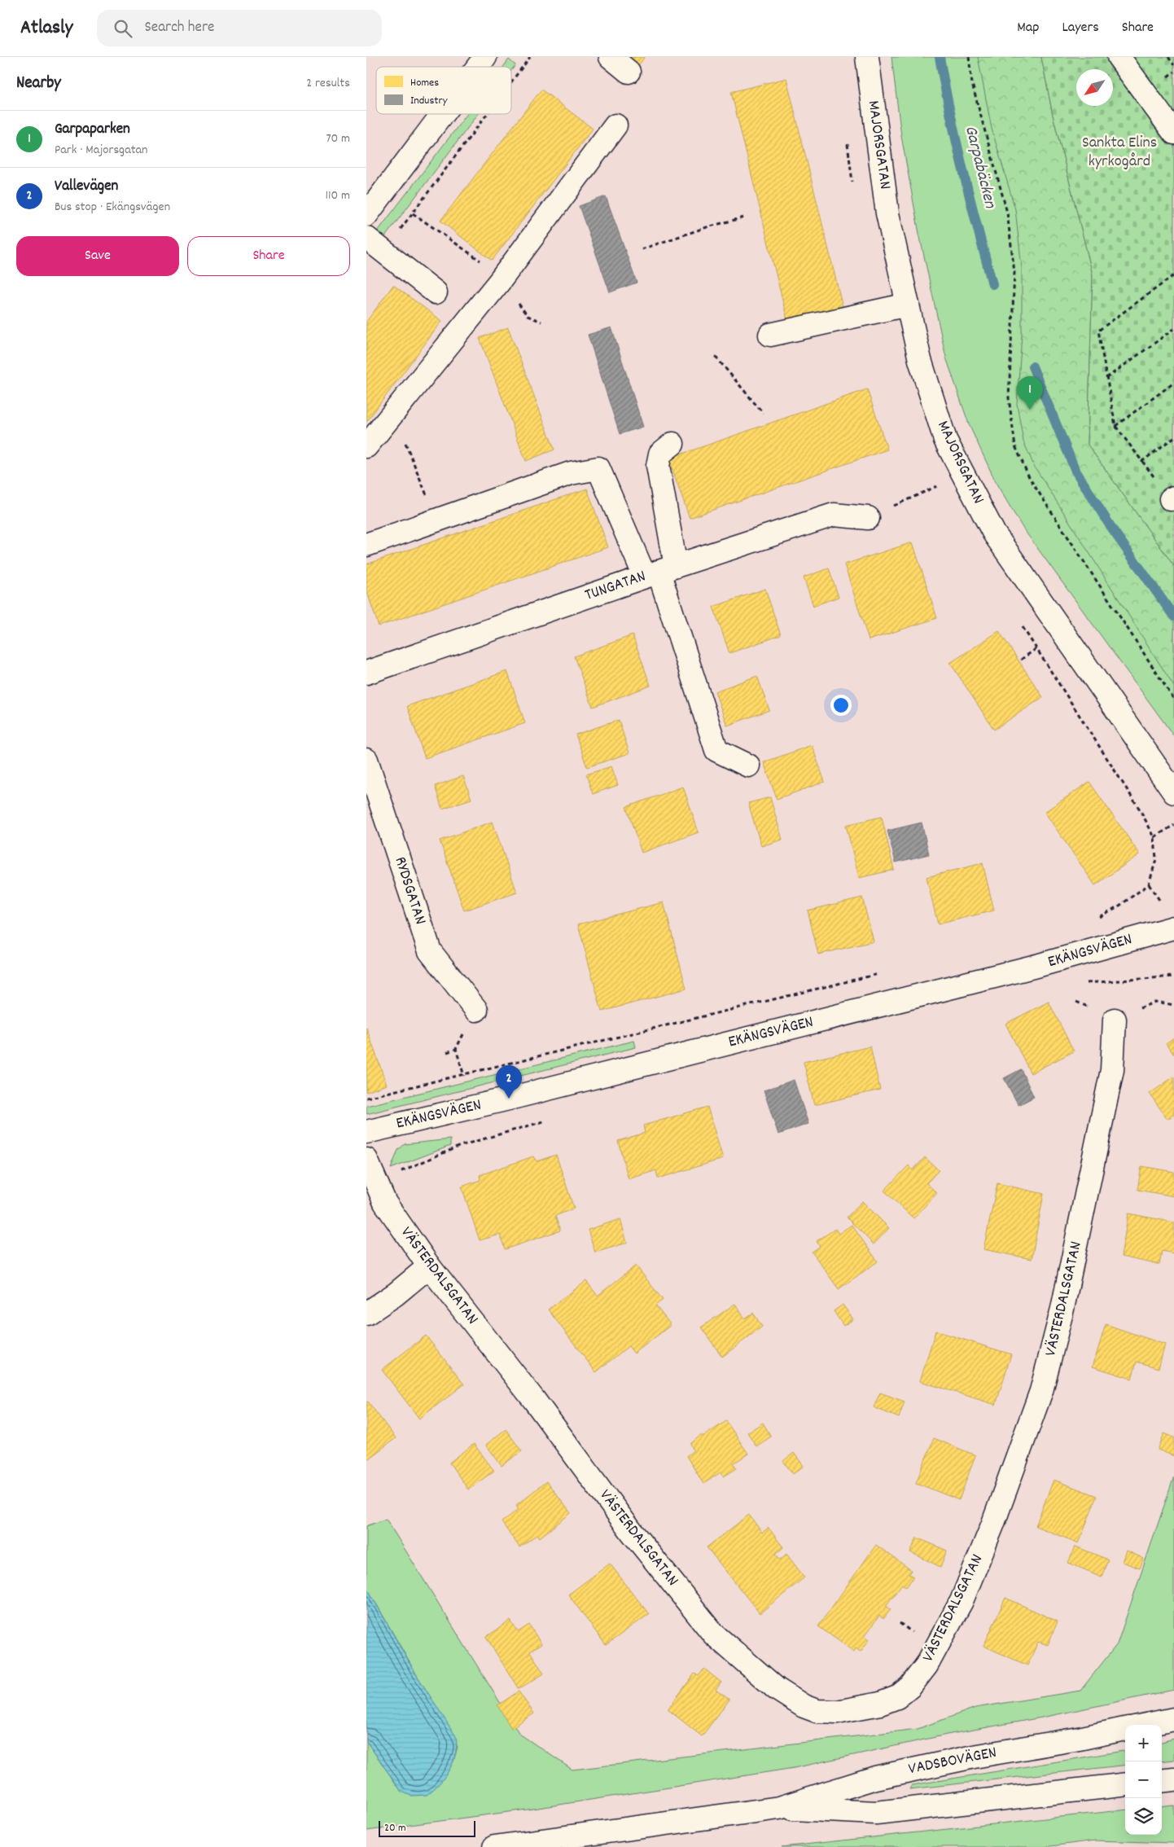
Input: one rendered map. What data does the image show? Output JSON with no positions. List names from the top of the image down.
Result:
{
  "streets": {
    "street": [
      "MAJORSGATAN",
      "TUNGATAN",
      "RYDSGATAN",
      "EKÄNGSVÄGEN",
      "VÄSTERDALSGATAN",
      "VADSBOVÄGEN"
    ]
  },
  "water": ["Garpabäcken"],
  "parks": ["Sankta Elins kyrkogård"],
  "legend": ["Homes", "Industry"],
  "scale_bar": "20 m",
  "north": "bottom left",
  "page": {
    "header": "Atlasly",
    "search": "Search here",
    "nav": ["Map", "Layers", "Share"],
    "heading": ["Nearby", "2 results"],
    "list": [
      {
        "mark": "1",
        "name": "Garpaparken",
        "note": "Park · Majorsgatan",
        "value": "70 m"
      },
      {
        "mark": "2",
        "name": "Vallevägen",
        "note": "Bus stop · Ekängsvägen",
        "value": "110 m"
      }
    ],
    "buttons": ["Save", "Share"],
    "pins": ["1", "2"],
    "map_buttons": ["+", "−"],
    "scale": "20 m"
  }
}
